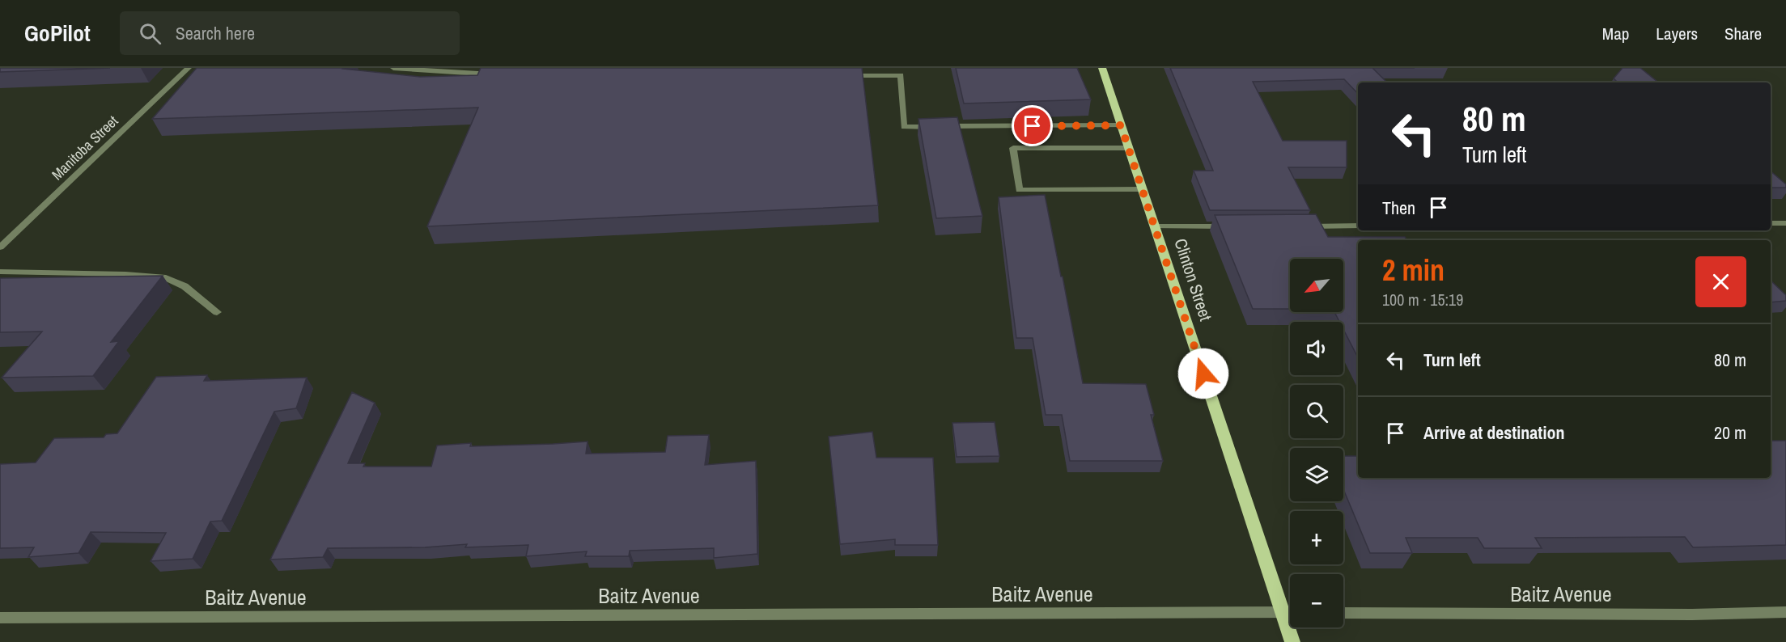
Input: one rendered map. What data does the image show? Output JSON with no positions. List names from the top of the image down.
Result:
{
  "streets": {
    "main road": ["Clinton Street"],
    "street": ["Manitoba Street", "Baitz Avenue"]
  },
  "crossings": [
    ["Clinton Street", "Baitz Avenue"]
  ],
  "north": "bottom left",
  "page": {
    "header": "GoPilot",
    "search": "Search here",
    "nav": ["Map", "Layers", "Share"],
    "turn": ["80 m", "Turn left"],
    "then": "Then",
    "heading": ["2 min", "100 m · 15:19"],
    "map_buttons": ["+", "−"],
    "list": [
      {
        "name": "Turn left",
        "value": "80 m"
      },
      {
        "name": "Arrive at destination",
        "value": "20 m"
      }
    ]
  }
}
